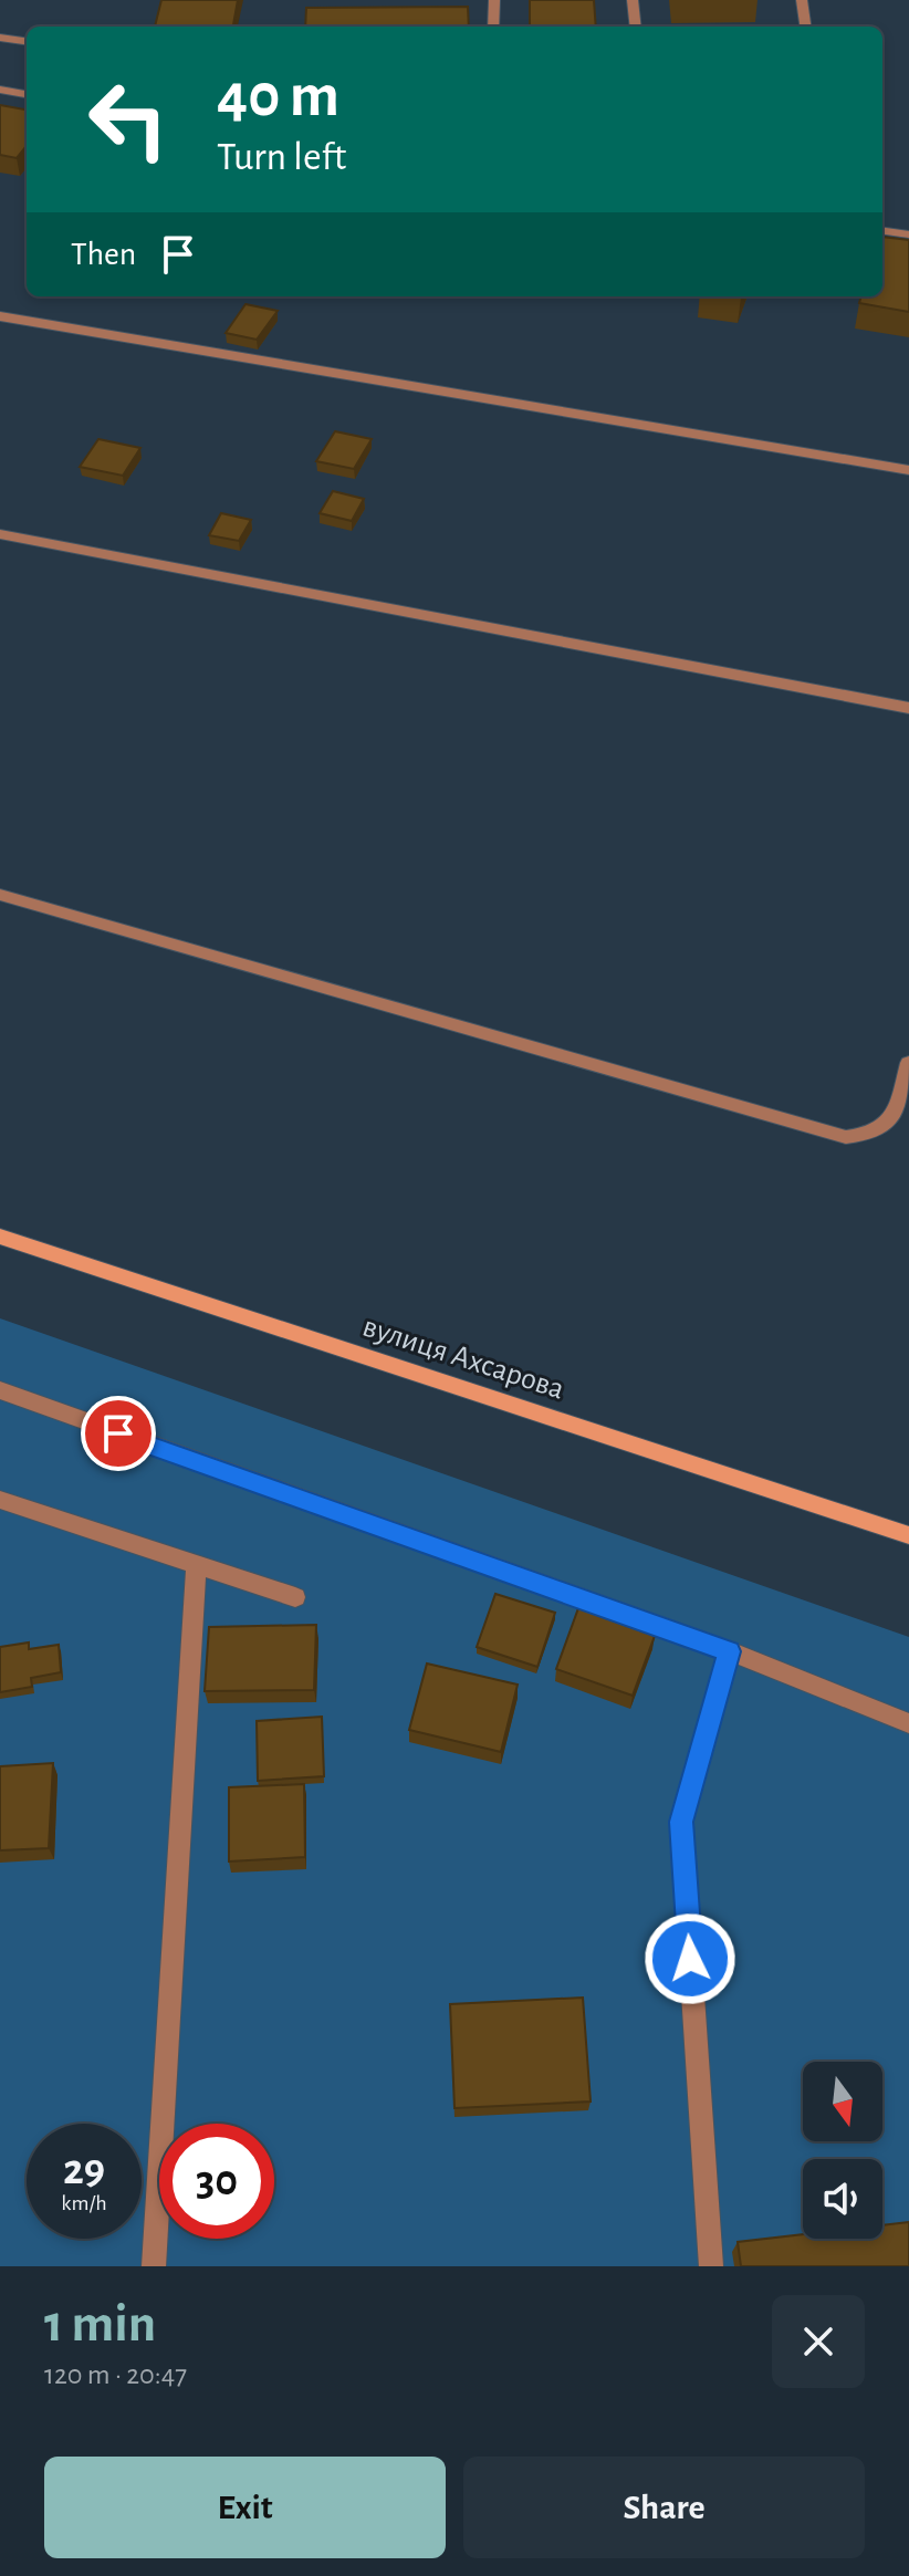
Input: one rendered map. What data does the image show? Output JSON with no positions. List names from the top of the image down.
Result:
{
  "streets": {
    "main road": ["вулиця Ахсарова"]
  },
  "north": "bottom",
  "page": {
    "turn": ["40 m", "Turn left"],
    "then": "Then",
    "speed": "29 km/h",
    "limit": "30",
    "heading": ["1 min", "120 m · 20:47"],
    "buttons": ["Exit", "Share"]
  }
}
